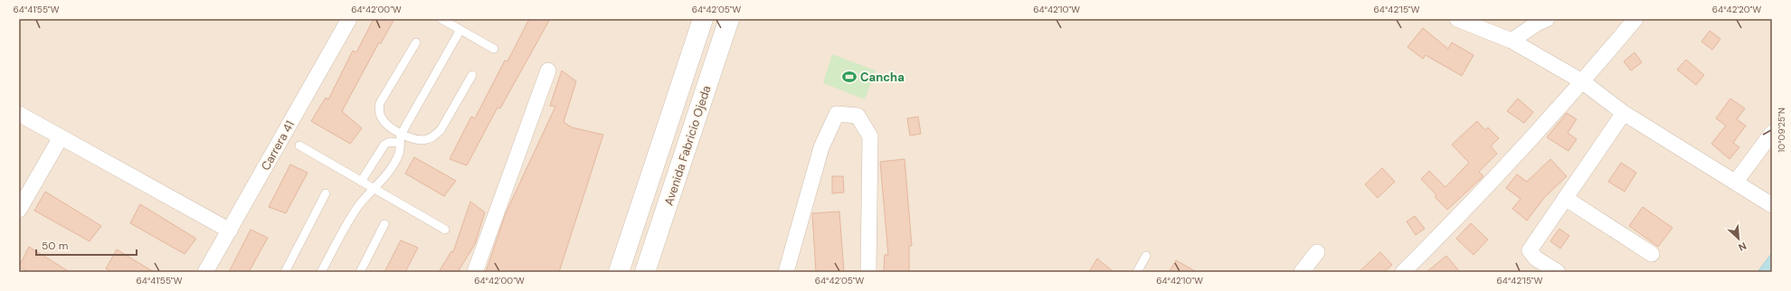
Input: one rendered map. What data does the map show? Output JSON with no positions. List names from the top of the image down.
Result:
{
  "streets": {
    "street": ["Carrera 41", "Avenida Fabricio Ojeda"]
  },
  "places": {
    "sports": ["Cancha"]
  },
  "scale_bar": "50 m",
  "north": "bottom right",
  "coordinates": [
    "64°41'55\"W",
    "64°42'00\"W",
    "64°42'05\"W",
    "64°42'10\"W",
    "64°42'15\"W",
    "64°42'20\"W",
    "10°09'25\"N"
  ]
}
